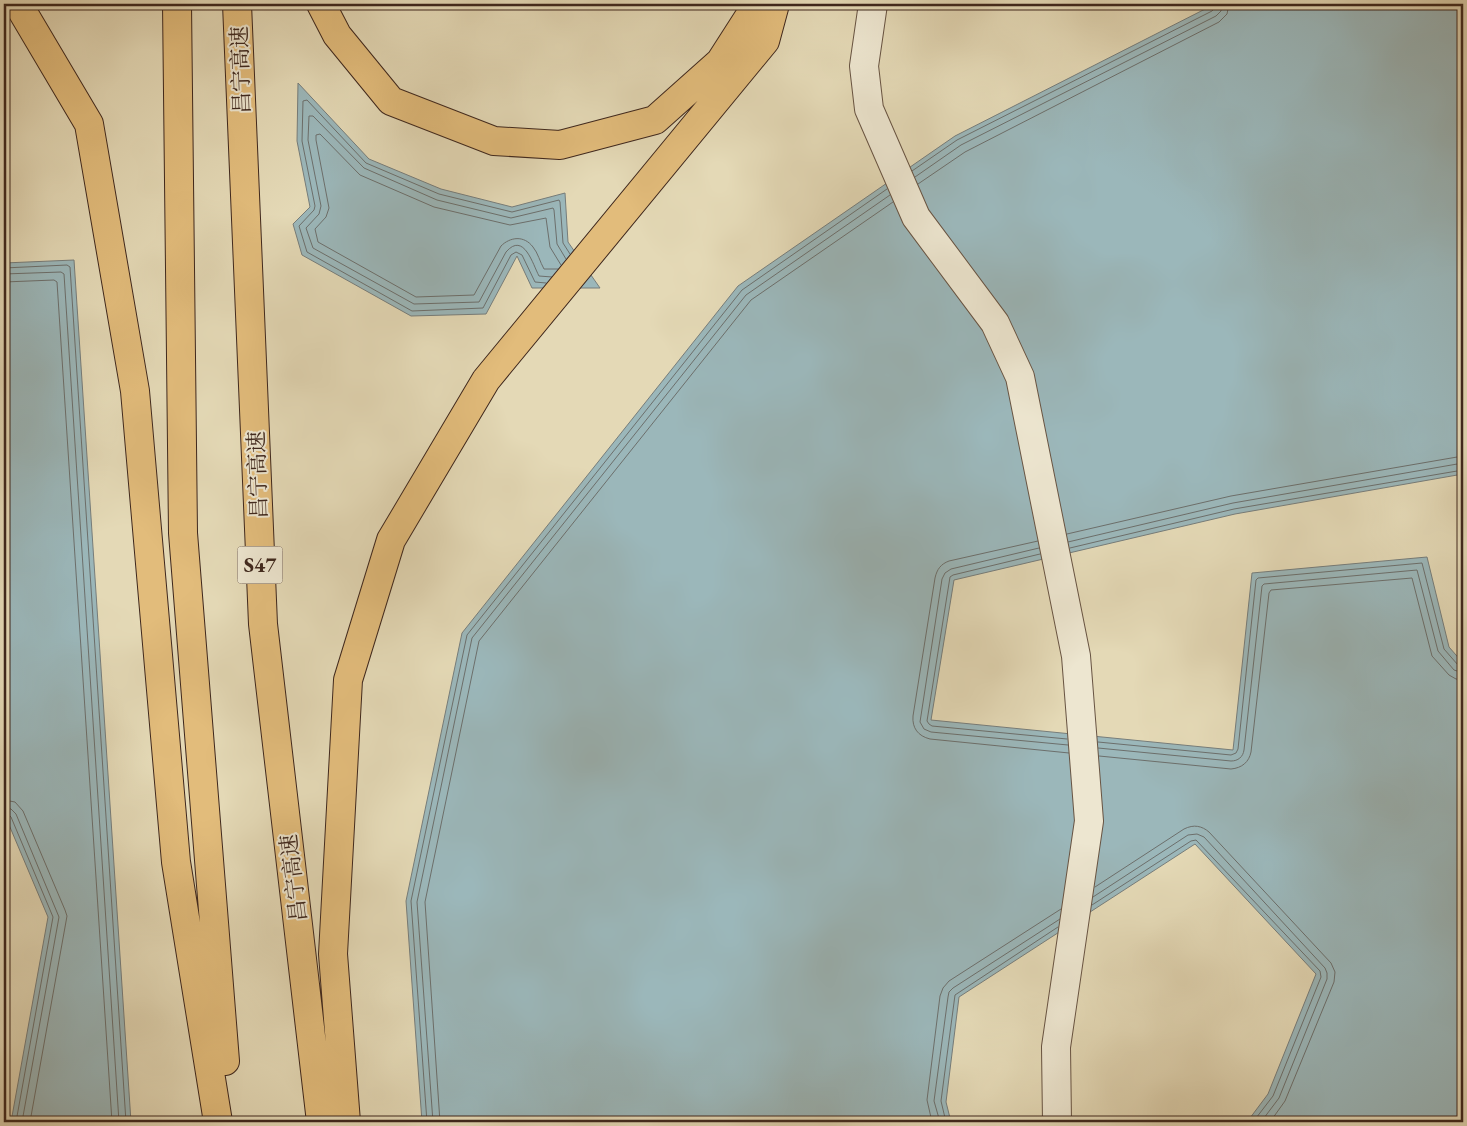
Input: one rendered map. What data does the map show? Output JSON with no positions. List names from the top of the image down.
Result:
{
  "streets": {
    "highway": ["昌宁高速", "S47"]
  }
}
